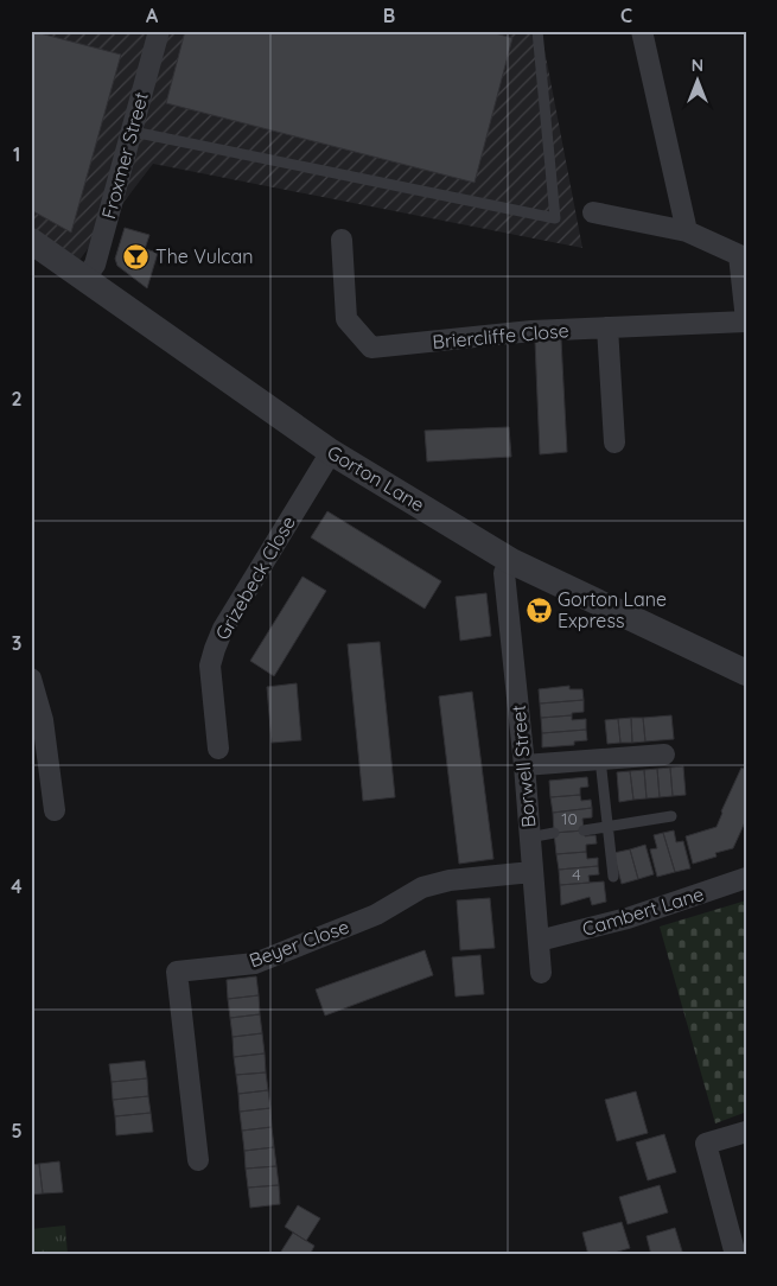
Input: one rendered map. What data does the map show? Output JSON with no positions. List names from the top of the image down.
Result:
{
  "streets": {
    "street": [
      "Froxmer Street",
      "Briercliffe Close",
      "Gorton Lane",
      "Grizebeck Close",
      "Borwell Street",
      "Cambert Lane",
      "Beyer Close"
    ]
  },
  "crossings": [
    ["Froxmer Street", "Gorton Lane"],
    ["Gorton Lane", "Grizebeck Close"],
    ["Gorton Lane", "Borwell Street"],
    ["Borwell Street", "Cambert Lane"],
    ["Borwell Street", "Beyer Close"]
  ],
  "places": {
    "bar": ["The Vulcan"],
    "supermarket": ["Gorton Lane Express"]
  },
  "house_numbers": ["10", "4"],
  "north": "top",
  "grid": {
    "columns": ["A", "B", "C"],
    "rows": [
      "1",
      "2",
      "3",
      "4",
      "5"
    ]
  }
}
